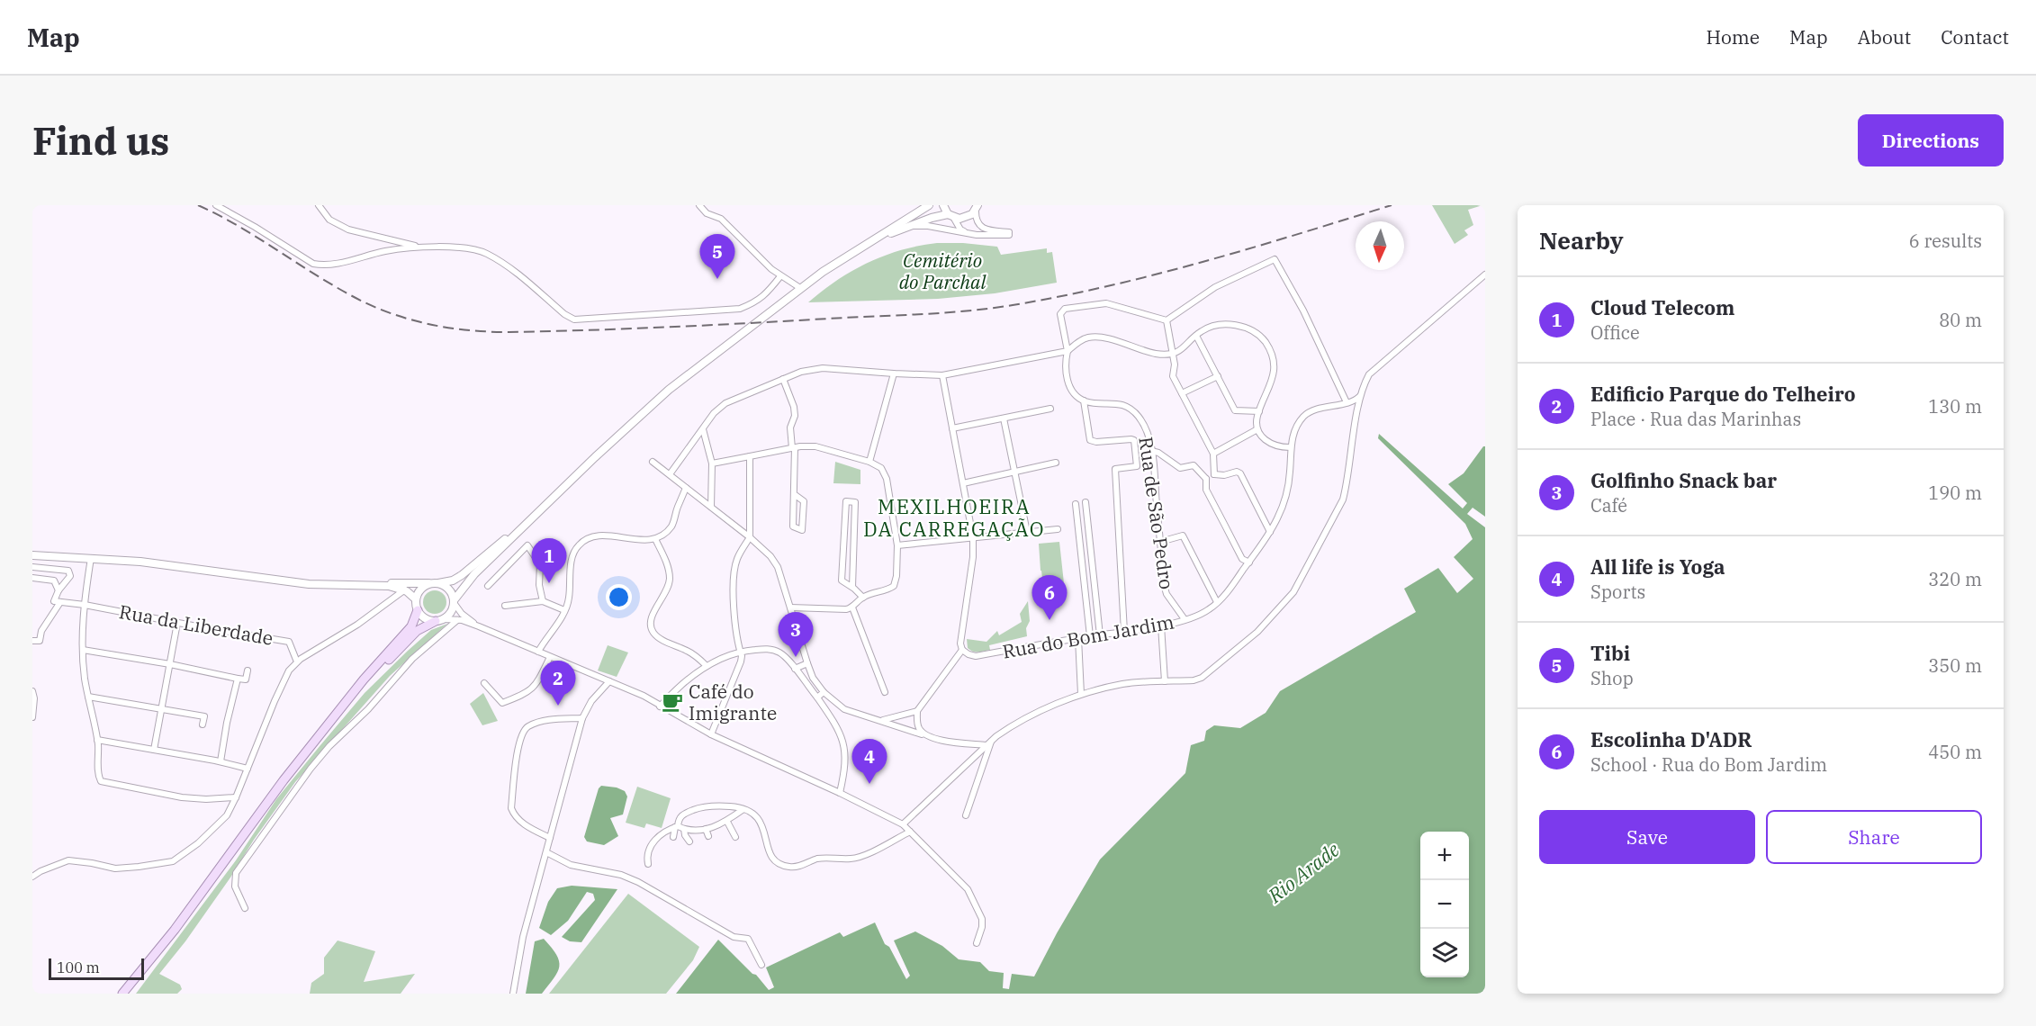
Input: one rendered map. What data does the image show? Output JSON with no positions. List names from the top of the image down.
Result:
{
  "streets": {
    "street": ["Rua de São Pedro", "Rua da Liberdade", "Rua do Bom Jardim"]
  },
  "crossings": [
    ["Rua de São Pedro", "Rua do Bom Jardim"]
  ],
  "districts": ["MEXILHOEIRA DA CARREGAÇÃO"],
  "water": ["Rio Arade"],
  "parks": ["Cemitério do Parchal"],
  "places": {
    "cafe": ["Café do Imigrante"]
  },
  "scale_bar": "100 m",
  "north": "bottom",
  "page": {
    "header": "Map",
    "nav": [
      "Home",
      "Map",
      "About",
      "Contact"
    ],
    "buttons": [
      "Directions",
      ["Save", "Share"]
    ],
    "title": "Find us",
    "heading": ["Nearby", "6 results"],
    "pins": [
      "5",
      "1",
      "6",
      "3",
      "2",
      "4"
    ],
    "list": [
      {
        "mark": "1",
        "name": "Cloud Telecom",
        "note": "Office",
        "value": "80 m"
      },
      {
        "mark": "2",
        "name": "Edificio Parque do Telheiro",
        "note": "Place · Rua das Marinhas",
        "value": "130 m"
      },
      {
        "mark": "3",
        "name": "Golfinho Snack bar",
        "note": "Café",
        "value": "190 m"
      },
      {
        "mark": "4",
        "name": "All life is Yoga",
        "note": "Sports",
        "value": "320 m"
      },
      {
        "mark": "5",
        "name": "Tibi",
        "note": "Shop",
        "value": "350 m"
      },
      {
        "mark": "6",
        "name": "Escolinha D'ADR",
        "note": "School · Rua do Bom Jardim",
        "value": "450 m"
      }
    ],
    "map_buttons": ["+", "−"],
    "scale": "100 m"
  }
}
